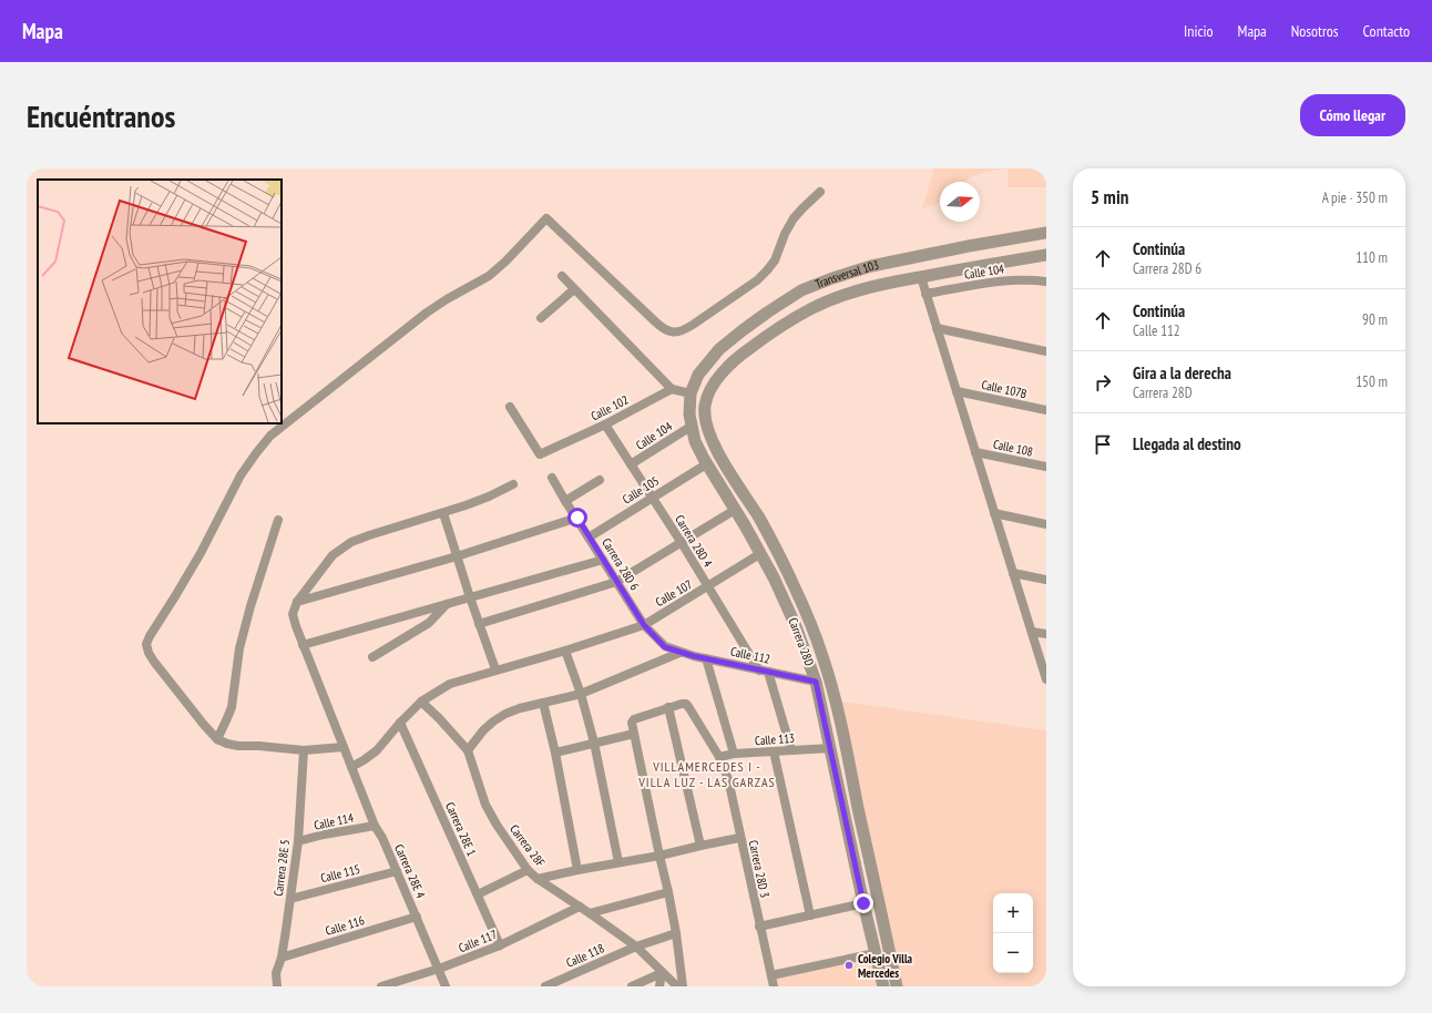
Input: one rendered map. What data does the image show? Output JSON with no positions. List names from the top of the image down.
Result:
{
  "streets": {
    "street": [
      "Calle 104",
      "Transversal 103",
      "Calle 107B",
      "Calle 102",
      "Calle 108",
      "Calle 105",
      "Carrera 28D 4",
      "Carrera 28D 6",
      "Calle 107",
      "Carrera 28D",
      "Calle 112",
      "Calle 113",
      "Calle 114",
      "Carrera 28E 1",
      "Carrera 28F",
      "Carrera 28E 5",
      "Carrera 28D 3",
      "Carrera 28E 4",
      "Calle 115",
      "Calle 116",
      "Calle 117",
      "Calle 118"
    ]
  },
  "crossings": [
    ["Calle 104", "Carrera 28D 4"],
    ["Calle 104", "Carrera 28D"],
    ["Transversal 103", "Carrera 28D"],
    ["Calle 102", "Carrera 28D 4"],
    ["Calle 105", "Carrera 28D 4"],
    ["Calle 105", "Carrera 28D 6"],
    ["Calle 105", "Carrera 28D"],
    ["Carrera 28D 4", "Calle 107"],
    ["Carrera 28D 4", "Calle 112"],
    ["Carrera 28D 4", "Calle 113"],
    ["Carrera 28D 6", "Calle 107"],
    ["Carrera 28D 6", "Calle 112"],
    ["Calle 107", "Carrera 28D"],
    ["Calle 107", "Carrera 28E 1"],
    ["Calle 107", "Carrera 28F"],
    ["Calle 107", "Carrera 28E 4"],
    ["Carrera 28D", "Calle 112"],
    ["Carrera 28D", "Calle 113"],
    ["Calle 113", "Carrera 28D 3"],
    ["Calle 114", "Carrera 28E 5"],
    ["Calle 114", "Carrera 28E 4"],
    ["Carrera 28E 1", "Calle 117"],
    ["Carrera 28F", "Calle 117"],
    ["Carrera 28F", "Calle 118"],
    ["Carrera 28E 5", "Calle 115"],
    ["Carrera 28E 5", "Calle 116"],
    ["Carrera 28E 4", "Calle 115"],
    ["Carrera 28E 4", "Calle 116"],
    ["Carrera 28E 4", "Calle 117"]
  ],
  "districts": ["VILLAMERCEDES I - VILLA LUZ - LAS GARZAS"],
  "places": ["Colegio Villa Mercedes"],
  "north": "right",
  "page": {
    "header": "Mapa",
    "nav": [
      "Inicio",
      "Mapa",
      "Nosotros",
      "Contacto"
    ],
    "buttons": "Cómo llegar",
    "title": "Encuéntranos",
    "heading": ["5 min", "A pie · 350 m"],
    "list": [
      ["Continúa", "Carrera 28D 6", "110 m"],
      ["Continúa", "Calle 112", "90 m"],
      ["Gira a la derecha", "Carrera 28D", "150 m"],
      "Llegada al destino"
    ],
    "map_buttons": ["+", "−"]
  }
}
